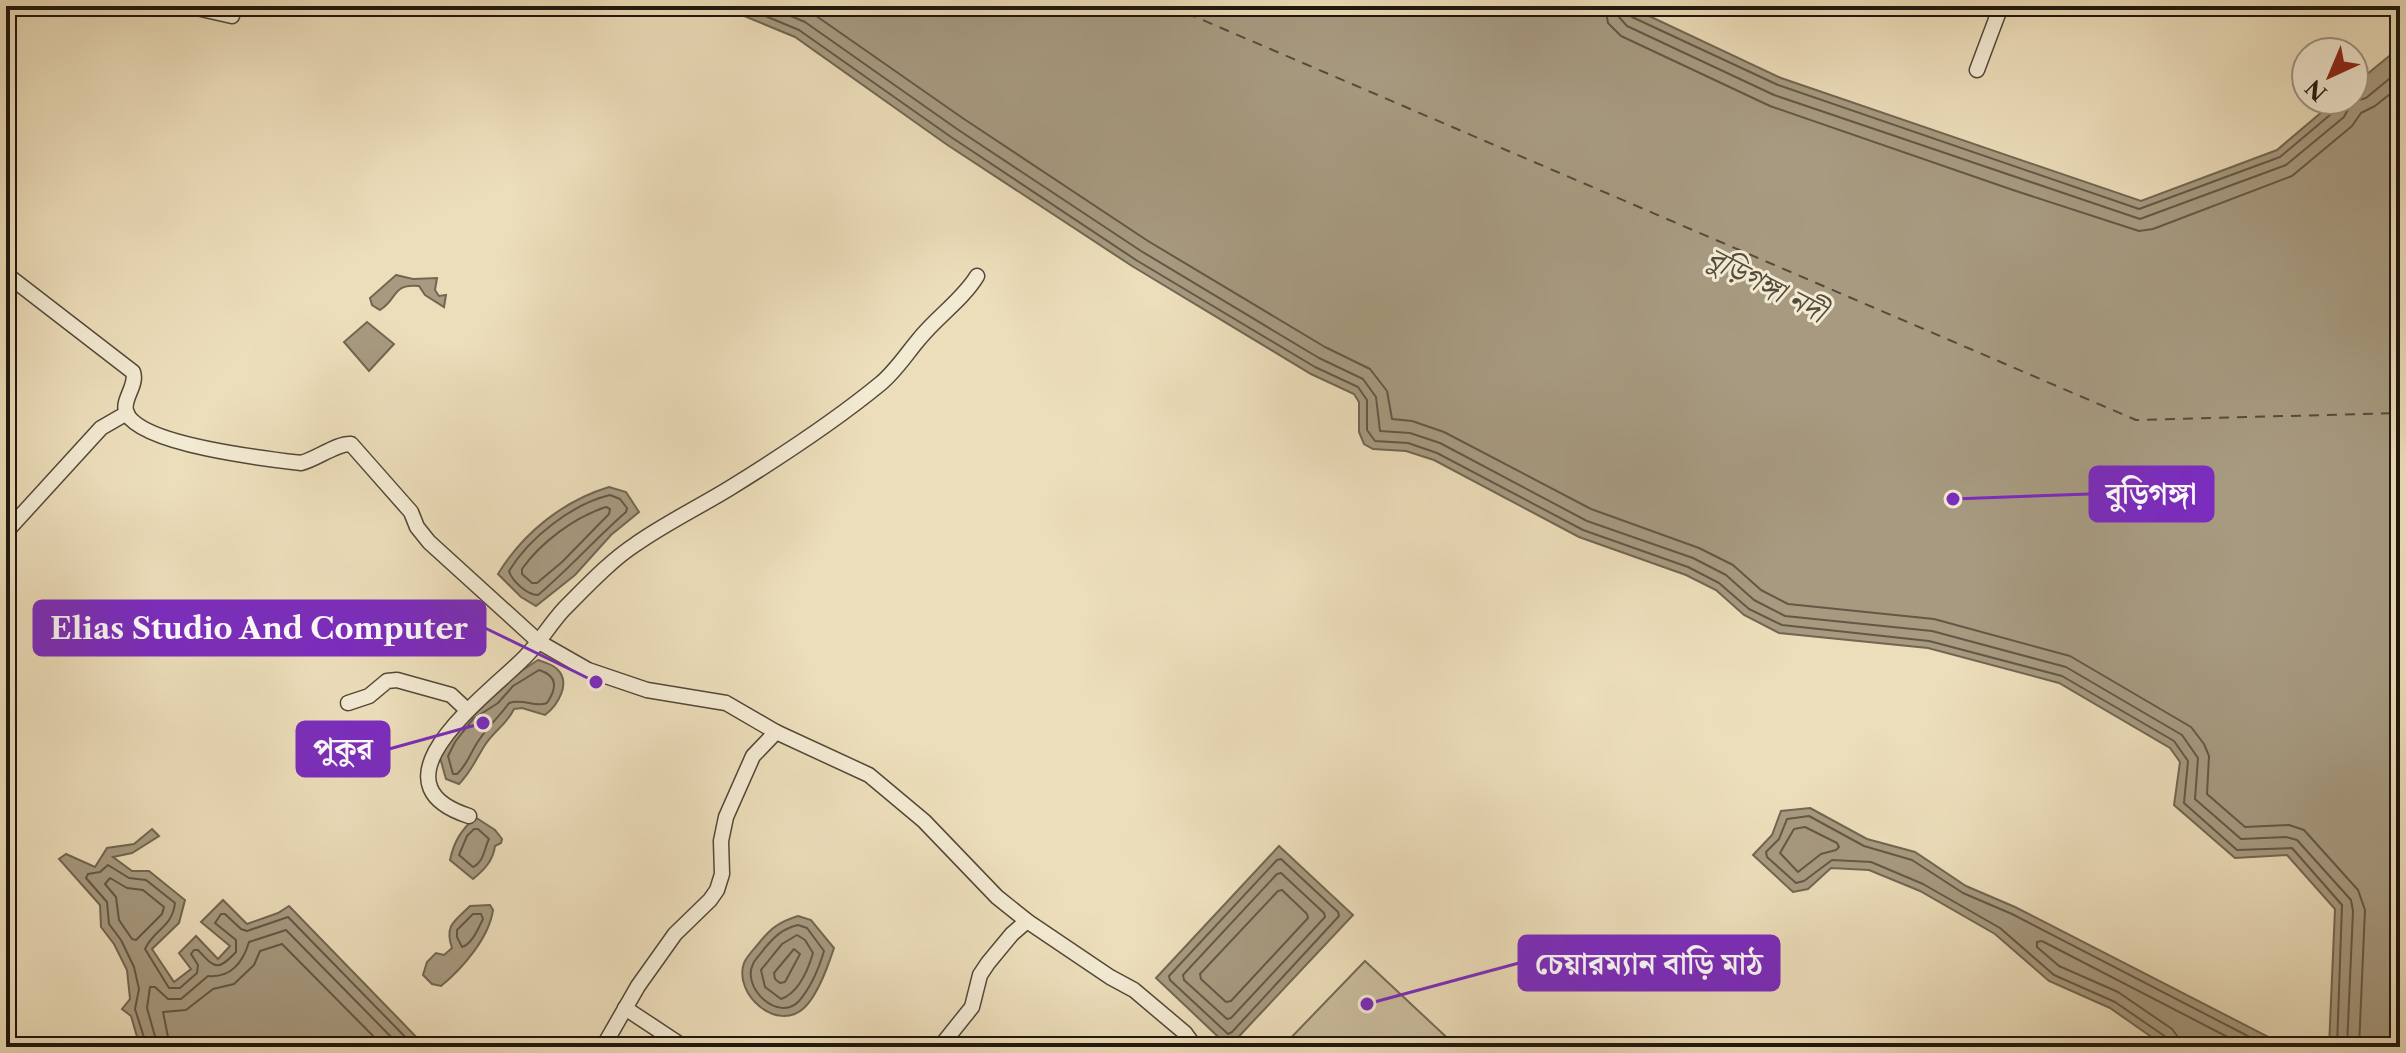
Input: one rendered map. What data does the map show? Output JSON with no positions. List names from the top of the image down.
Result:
{
  "water": ["বুড়িগঙ্গা নদী"],
  "places": [
    "বুড়িগঙ্গা",
    "Elias Studio And Computer",
    "পুকুর",
    "চেয়ারম্যান বাড়ি মাঠ"
  ],
  "north": "bottom left"
}
